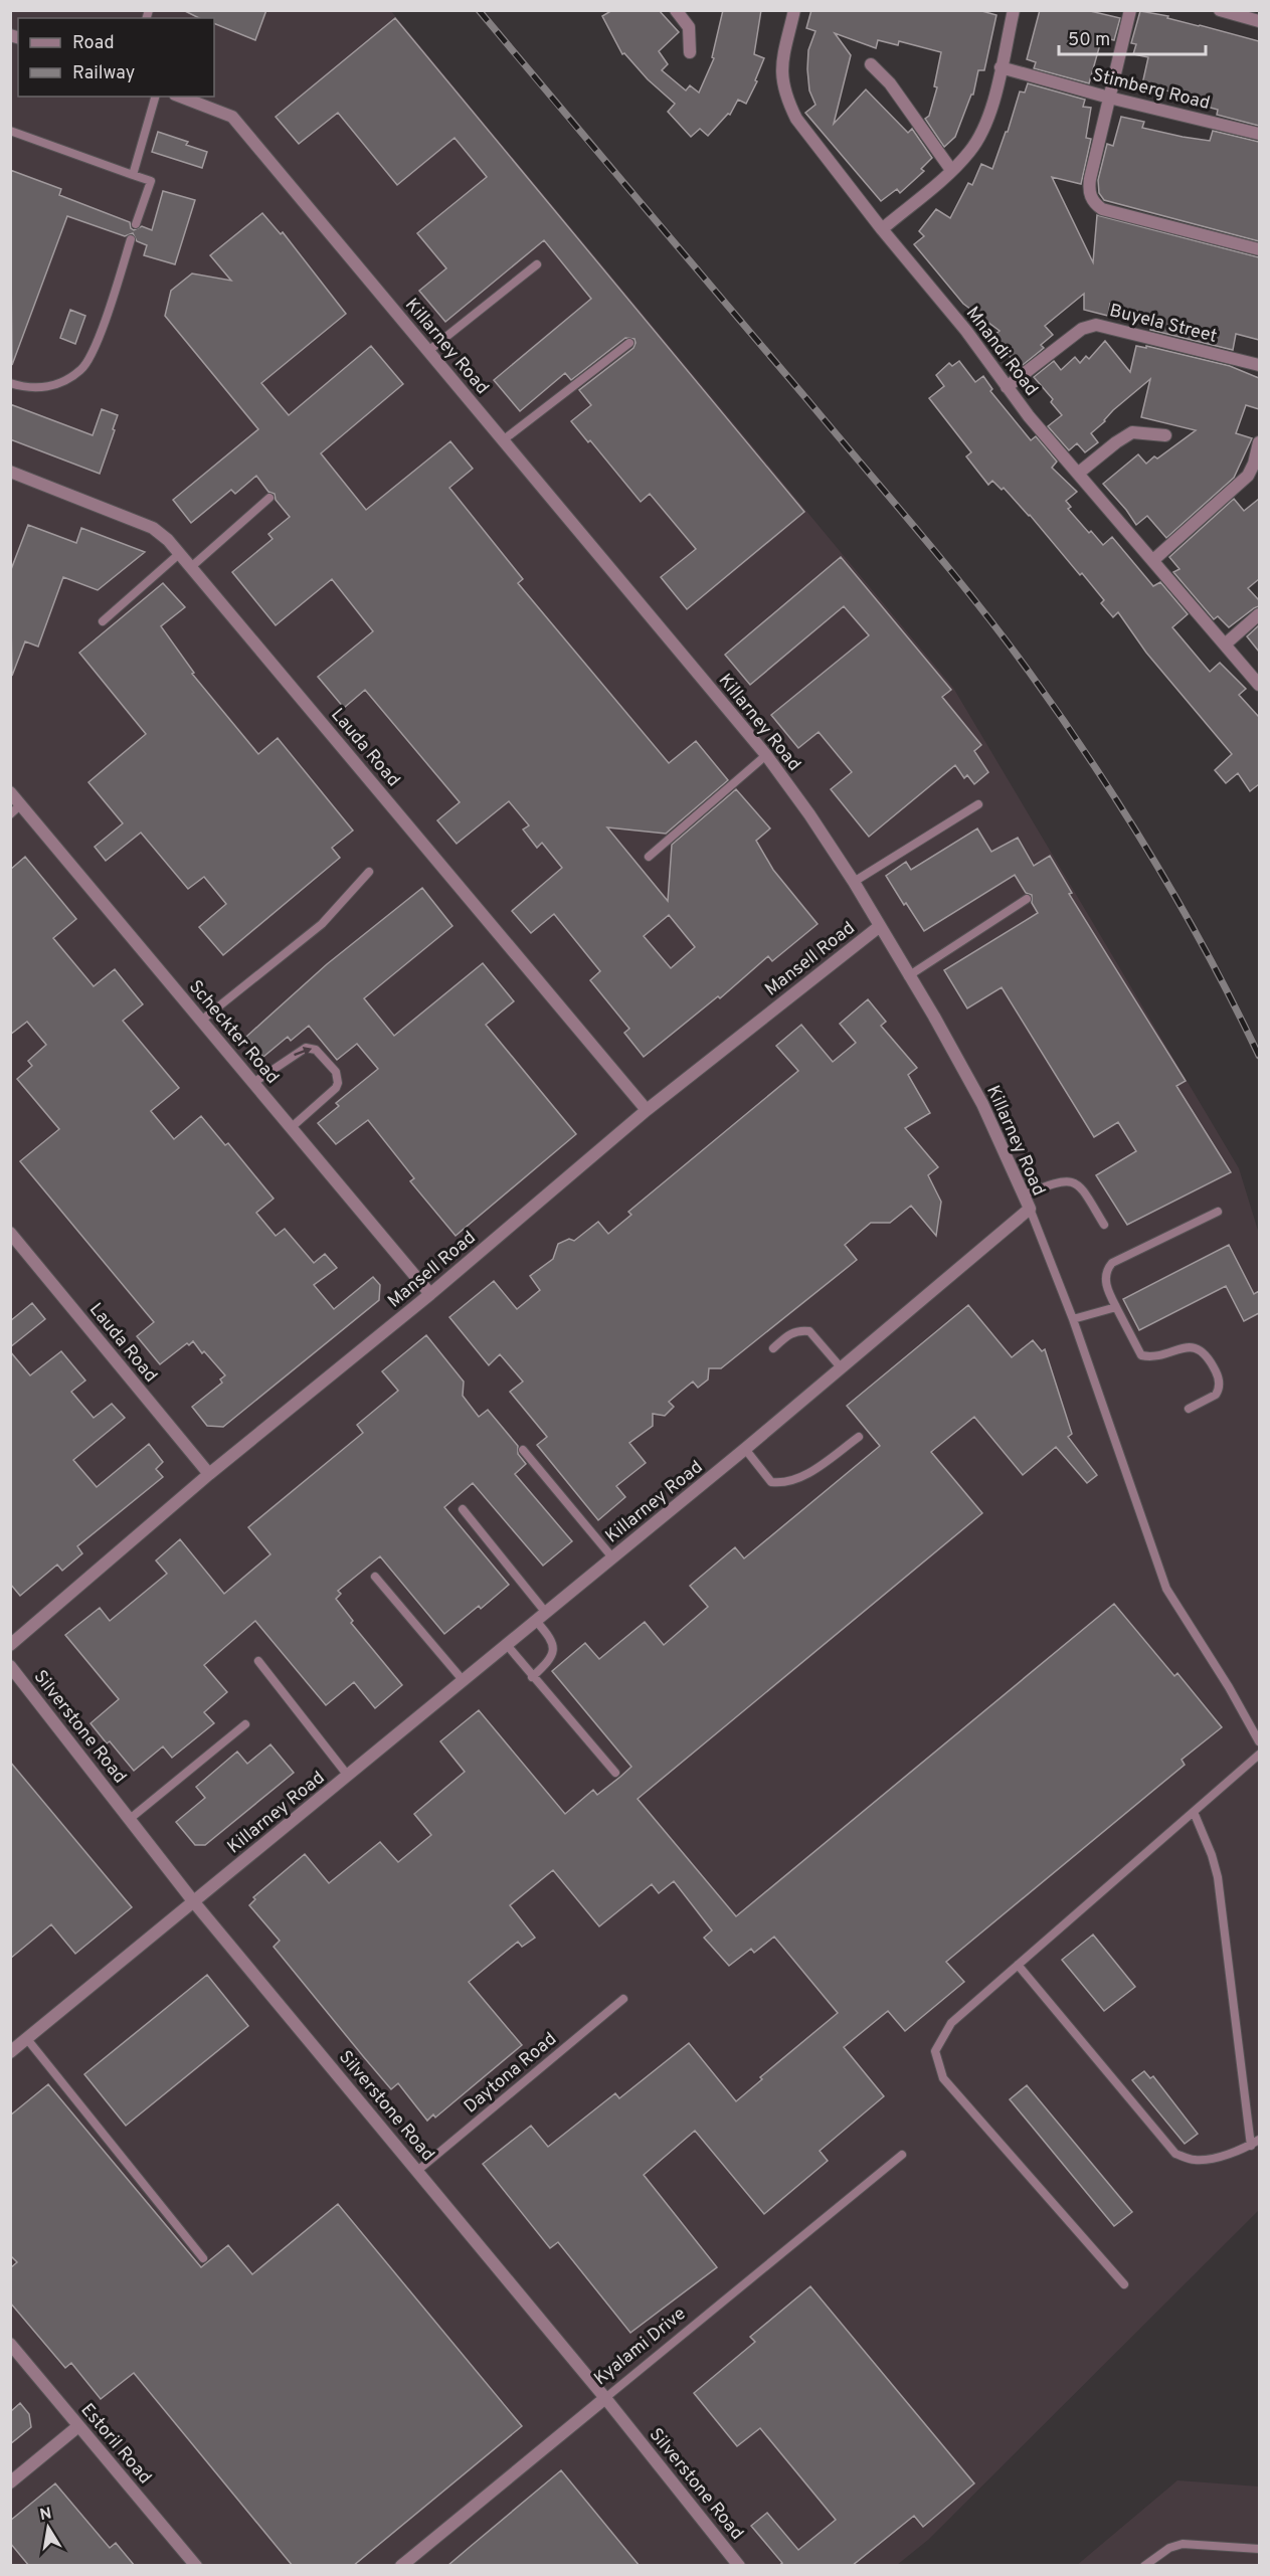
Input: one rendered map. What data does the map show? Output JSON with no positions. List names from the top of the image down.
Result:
{
  "streets": {
    "street": [
      "Stimberg Road",
      "Buyela Street",
      "Killarney Road",
      "Mnandi Road",
      "Lauda Road",
      "Mansell Road",
      "Scheckter Road",
      "Silverstone Road",
      "Kyalami Drive",
      "Estoril Road"
    ],
    "lane": ["Daytona Road"]
  },
  "crossings": [
    ["Buyela Street", "Mnandi Road"],
    ["Killarney Road", "Mansell Road"],
    ["Killarney Road", "Silverstone Road"],
    ["Lauda Road", "Mansell Road"],
    ["Mansell Road", "Scheckter Road"],
    ["Silverstone Road", "Daytona Road"],
    ["Silverstone Road", "Kyalami Drive"]
  ],
  "legend": ["Road", "Railway"],
  "scale_bar": "50 m",
  "north": "top"
}
